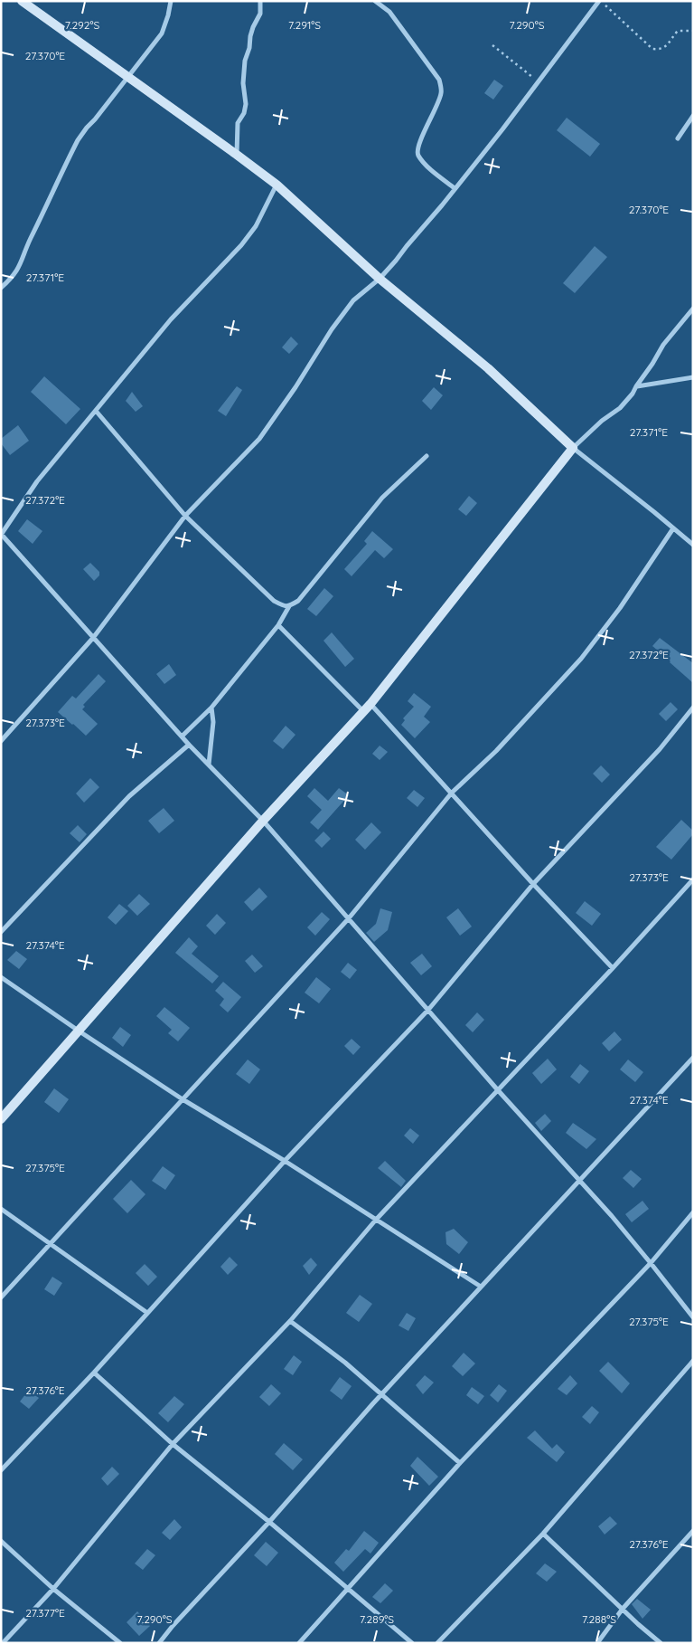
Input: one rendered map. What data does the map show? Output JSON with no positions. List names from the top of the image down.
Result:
{
  "coordinates": [
    "7.292°S",
    "7.290°S",
    "7.291°S",
    "27.370°E",
    "27.371°E",
    "27.372°E",
    "27.373°E",
    "27.374°E",
    "27.375°E",
    "27.376°E",
    "27.377°E",
    "7.289°S",
    "7.288°S"
  ]
}
